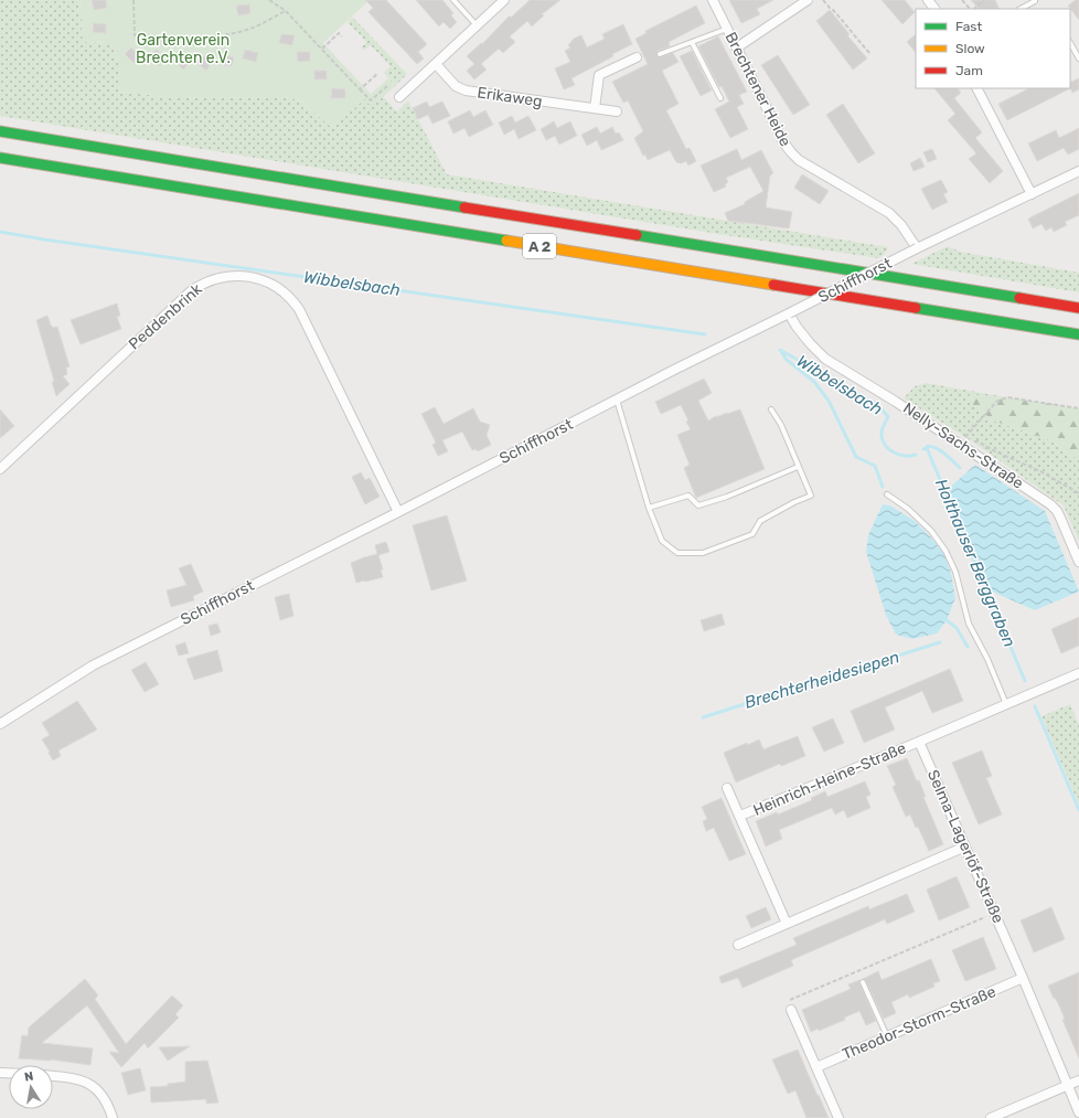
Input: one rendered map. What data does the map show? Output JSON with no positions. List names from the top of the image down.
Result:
{
  "streets": {
    "highway": ["A 2"],
    "street": [
      "Brechtener Heide",
      "Erikaweg",
      "Schiffhorst",
      "Peddenbrink",
      "Nelly-Sachs-Straße",
      "Heinrich-Heine-Straße",
      "Selma-Lagerlöf-Straße",
      "Theodor-Storm-Straße"
    ]
  },
  "crossings": [
    ["Brechtener Heide", "Schiffhorst"],
    ["Schiffhorst", "Peddenbrink"],
    ["Schiffhorst", "Nelly-Sachs-Straße"],
    ["Heinrich-Heine-Straße", "Selma-Lagerlöf-Straße"],
    ["Selma-Lagerlöf-Straße", "Theodor-Storm-Straße"]
  ],
  "water": ["Wibbelsbach", "Holthauser Berggraben", "Brechterheidesiepen"],
  "parks": ["Gartenverein Brechten e.V."],
  "legend": ["Fast", "Slow", "Jam"],
  "north": "top"
}
